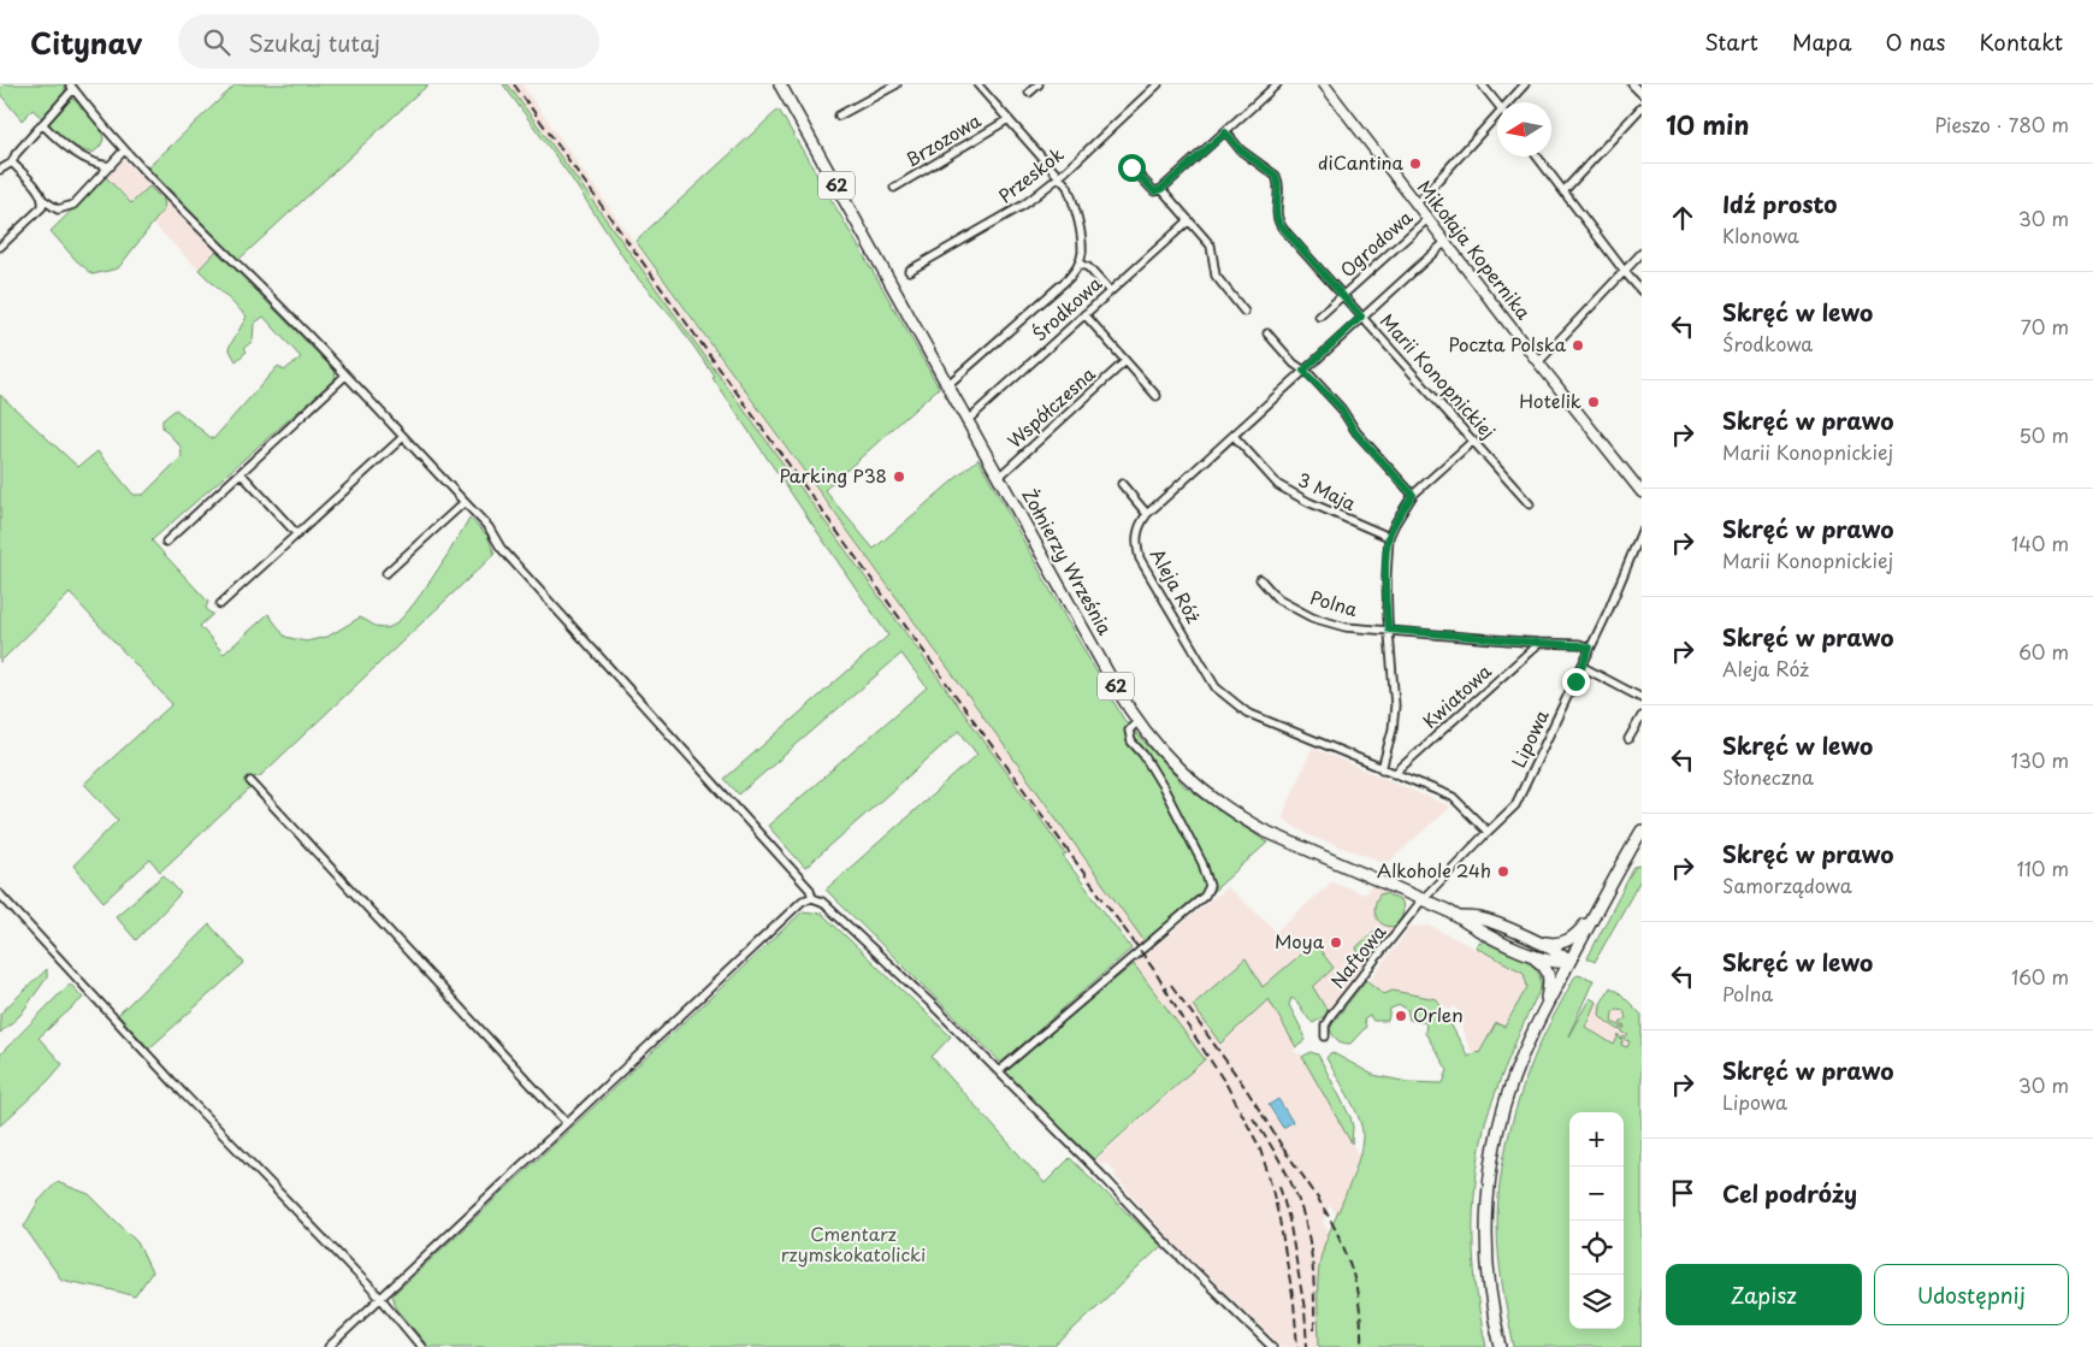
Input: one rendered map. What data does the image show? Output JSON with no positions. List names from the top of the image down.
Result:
{
  "streets": {
    "main road": ["62", "Żołnierzy Września"],
    "street": [
      "Brzozowa",
      "Przeskok",
      "Ogrodowa",
      "Mikołaja Kopernika",
      "Środkowa",
      "Marii Konopnickiej",
      "Współczesna",
      "3 Maja",
      "Aleja Róż",
      "Polna",
      "Kwiatowa",
      "Lipowa",
      "Naftowa"
    ]
  },
  "crossings": [
    ["62", "Żołnierzy Września"],
    ["Ogrodowa", "Mikołaja Kopernika"],
    ["Ogrodowa", "Marii Konopnickiej"],
    ["Mikołaja Kopernika", "Aleja Róż"],
    ["Środkowa", "Żołnierzy Września"],
    ["Marii Konopnickiej", "Aleja Róż"],
    ["Współczesna", "Żołnierzy Września"],
    ["3 Maja", "Aleja Róż"],
    ["Żołnierzy Września", "Lipowa"],
    ["Żołnierzy Września", "Naftowa"],
    ["Aleja Róż", "Kwiatowa"],
    ["Aleja Róż", "Lipowa"],
    ["Polna", "Kwiatowa"],
    ["Polna", "Lipowa"],
    ["Lipowa", "Naftowa"]
  ],
  "parks": ["Cmentarz rzymskokatolicki"],
  "places": [
    "diCantina",
    "Poczta Polska",
    "Hotelik",
    "Parking P38",
    "Alkohole 24h",
    "Moya",
    "Orlen"
  ],
  "north": "left",
  "page": {
    "header": "Citynav",
    "search": "Szukaj tutaj",
    "nav": [
      "Start",
      "Mapa",
      "O nas",
      "Kontakt"
    ],
    "heading": ["10 min", "Pieszo · 780 m"],
    "list": [
      ["Idź prosto", "Klonowa", "30 m"],
      ["Skręć w lewo", "Środkowa", "70 m"],
      ["Skręć w prawo", "Marii Konopnickiej", "50 m"],
      ["Skręć w prawo", "Marii Konopnickiej", "140 m"],
      ["Skręć w prawo", "Aleja Róż", "60 m"],
      ["Skręć w lewo", "Słoneczna", "130 m"],
      ["Skręć w prawo", "Samorządowa", "110 m"],
      ["Skręć w lewo", "Polna", "160 m"],
      ["Skręć w prawo", "Lipowa", "30 m"],
      "Cel podróży"
    ],
    "map_buttons": ["+", "−"],
    "buttons": ["Zapisz", "Udostępnij"]
  }
}
